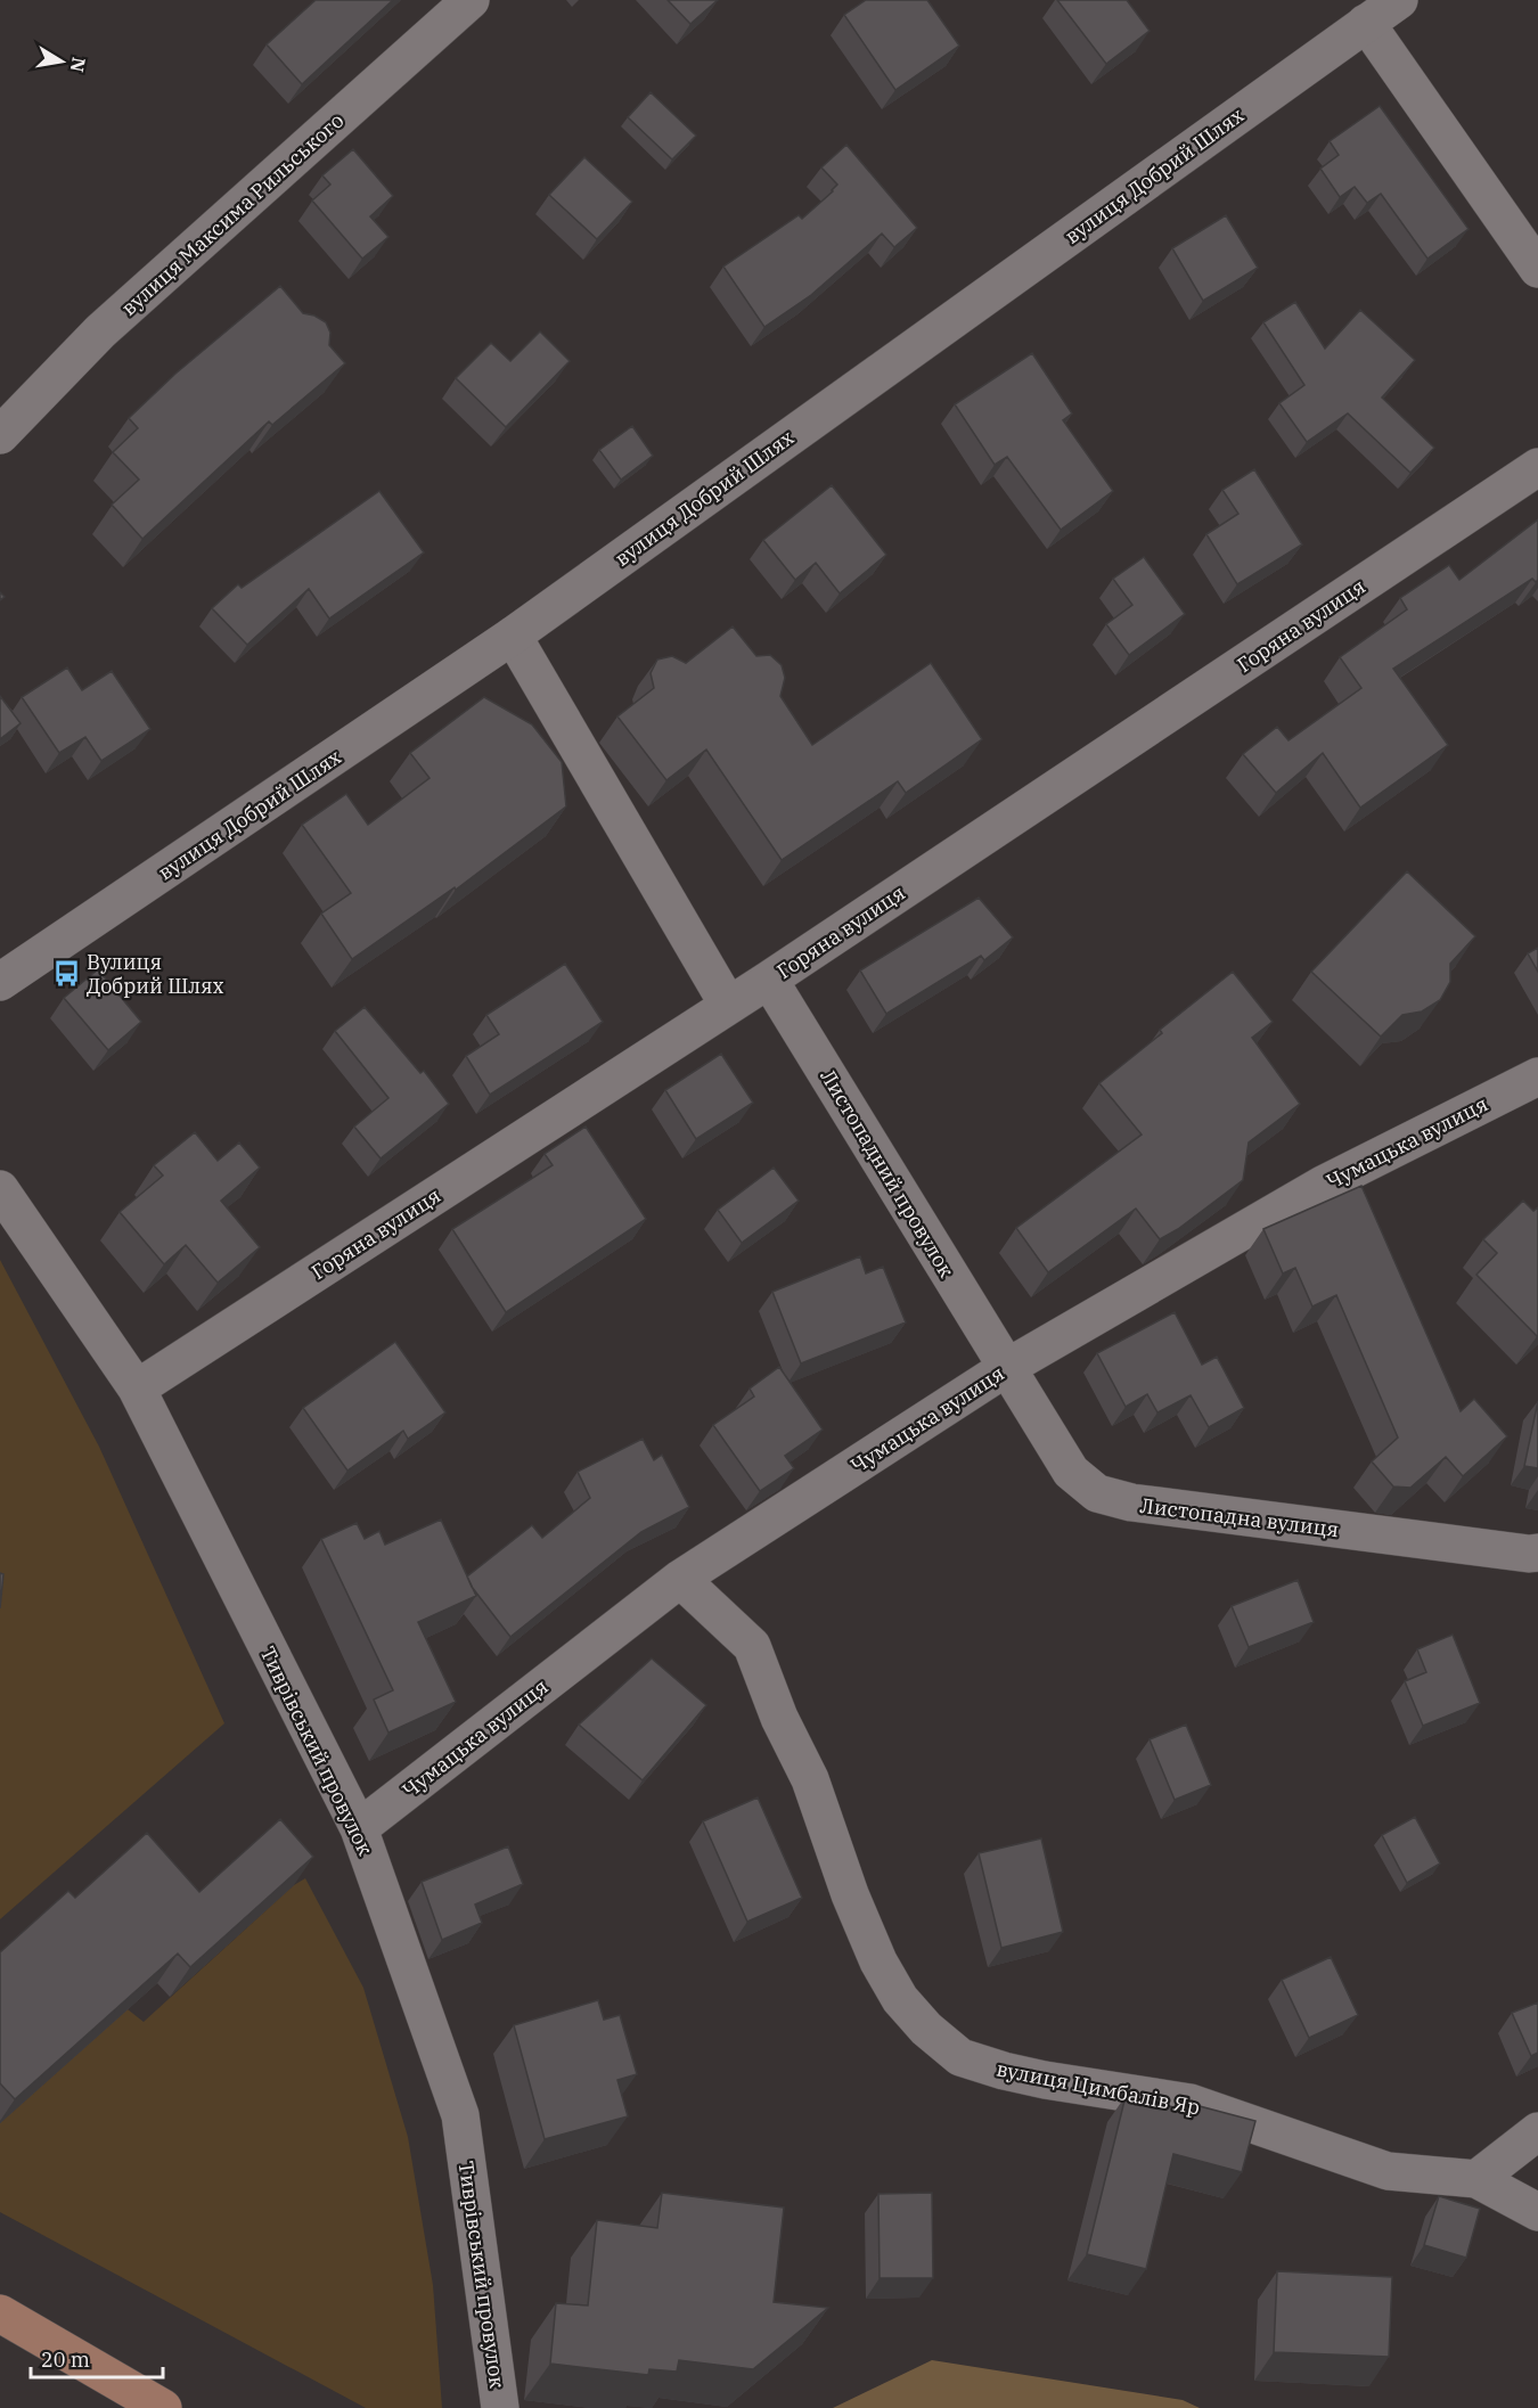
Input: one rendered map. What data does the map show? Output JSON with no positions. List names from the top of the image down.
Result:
{
  "streets": {
    "street": [
      "вулиця Добрий Шлях",
      "вулиця Максима Рильського",
      "Горяна вулиця",
      "Чумацька вулиця",
      "Листопадний провулок",
      "Листопадна вулиця",
      "Тиврівський провулок",
      "вулиця Цимбалів Яр"
    ]
  },
  "crossings": [
    ["Горяна вулиця", "Листопадний провулок"],
    ["Горяна вулиця", "Тиврівський провулок"],
    ["Чумацька вулиця", "Листопадний провулок"],
    ["Чумацька вулиця", "Листопадна вулиця"],
    ["Чумацька вулиця", "Тиврівський провулок"],
    ["Чумацька вулиця", "вулиця Цимбалів Яр"],
    ["Листопадний провулок", "Листопадна вулиця"]
  ],
  "places": {
    "bus stop": ["Вулиця Добрий Шлях"]
  },
  "scale_bar": "20 m",
  "north": "right"
}
